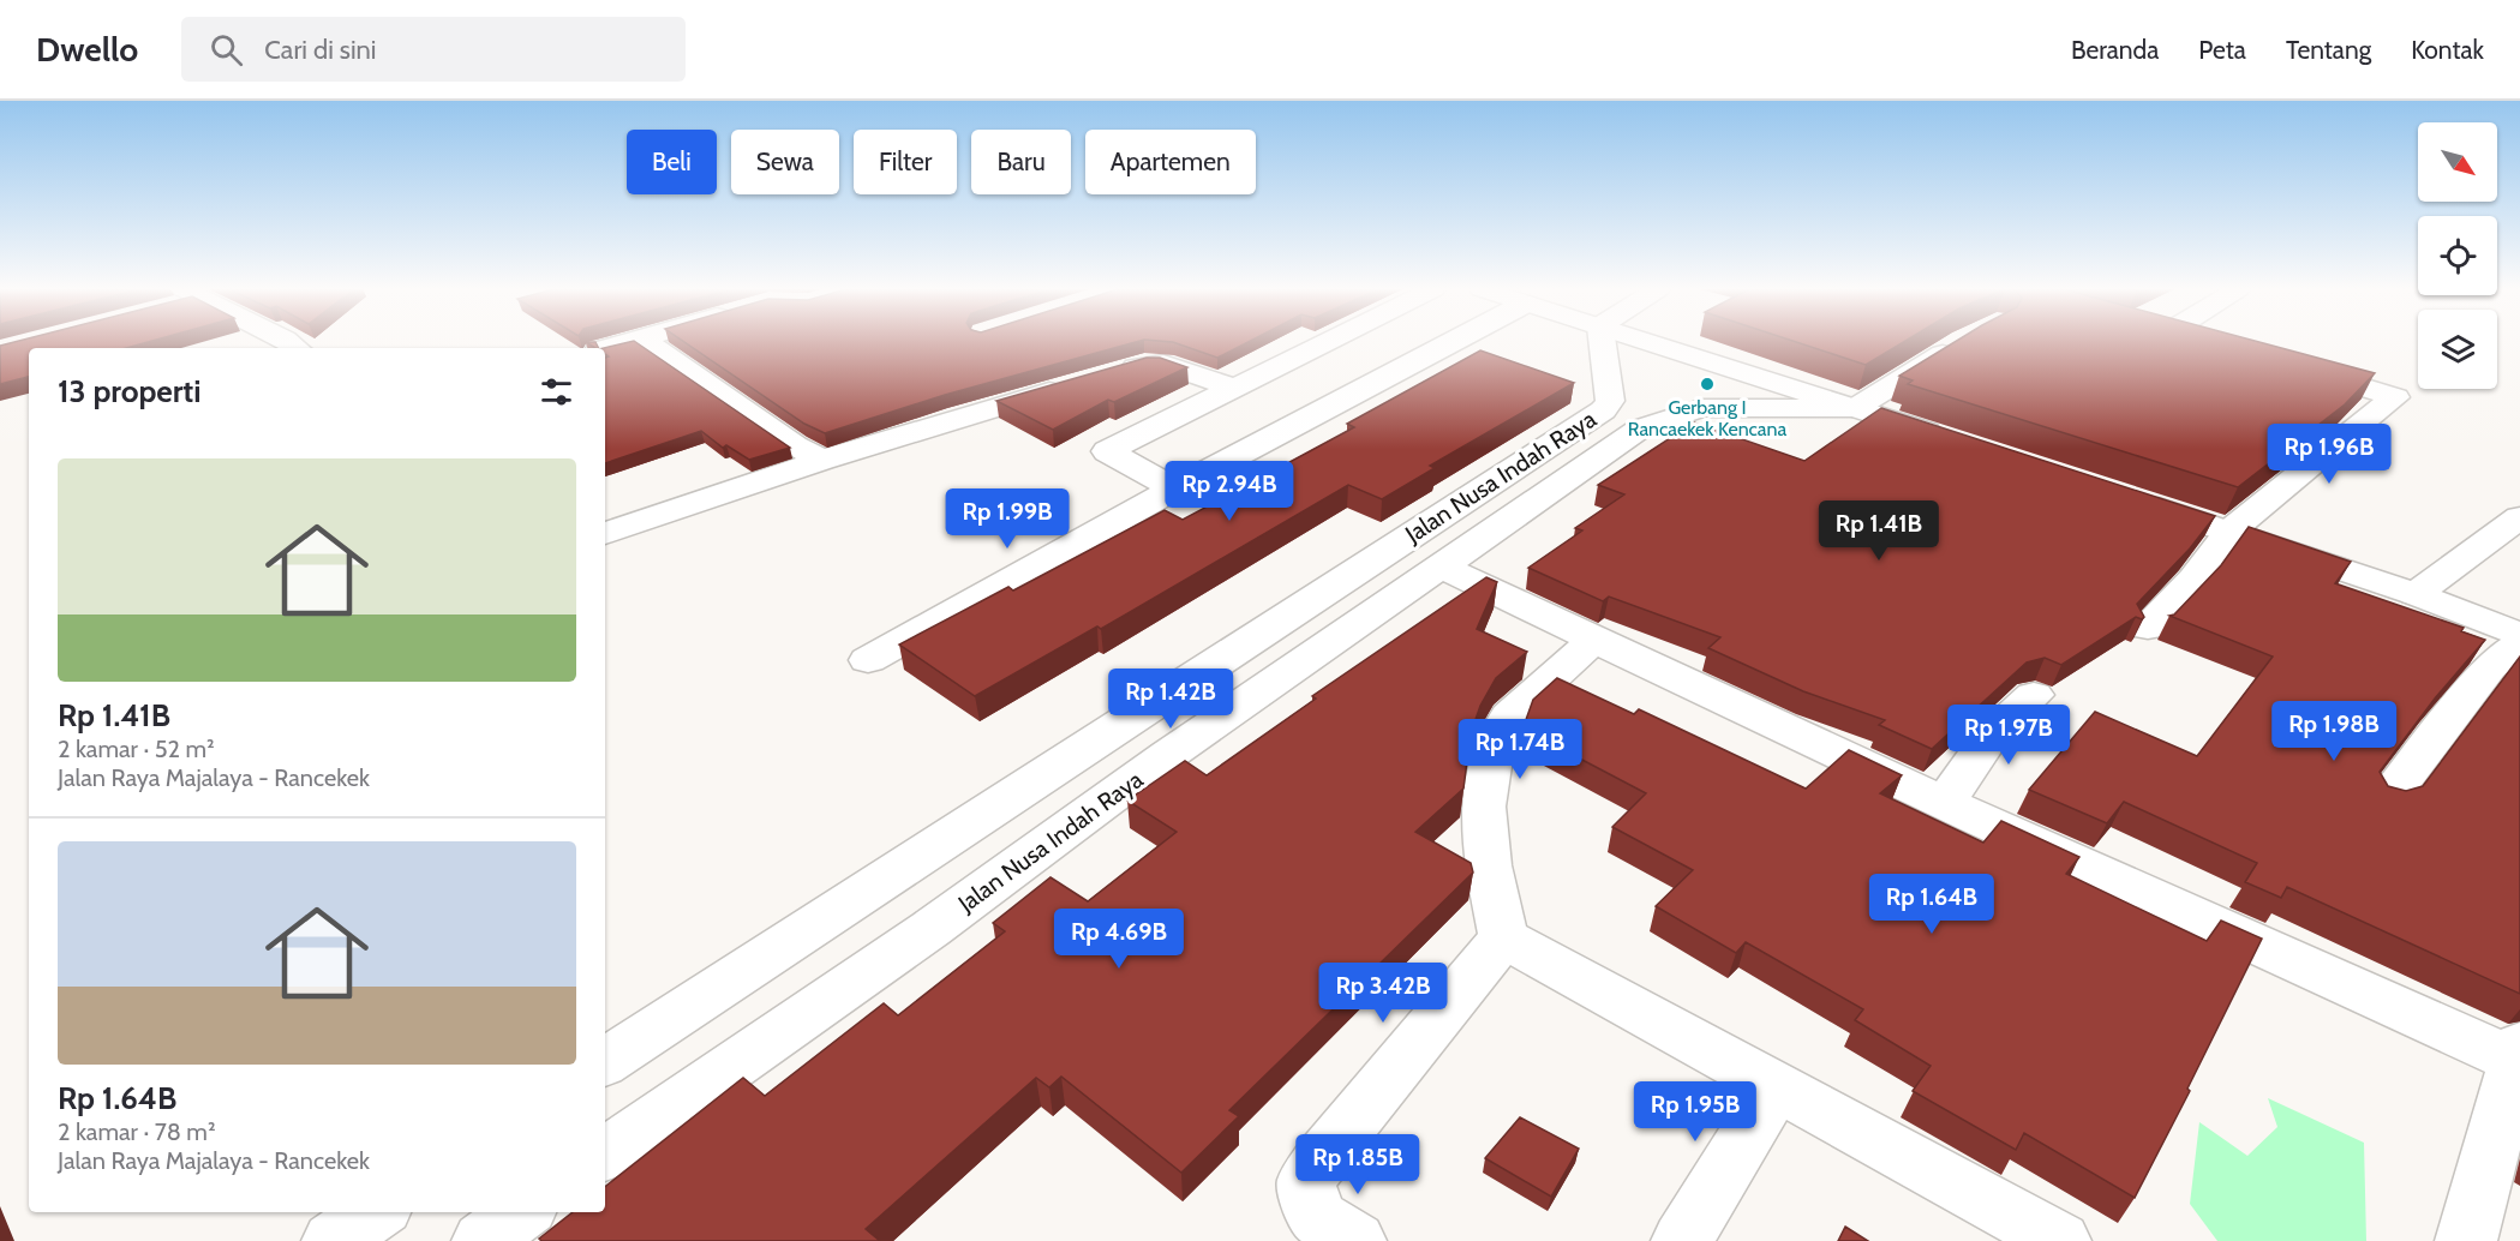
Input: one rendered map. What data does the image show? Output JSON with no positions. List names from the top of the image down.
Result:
{
  "streets": {
    "street": ["Jalan Nusa Indah Raya"]
  },
  "places": ["Gerbang I Rancaekek Kencana"],
  "north": "bottom right",
  "page": {
    "header": "Dwello",
    "search": "Cari di sini",
    "nav": [
      "Beranda",
      "Peta",
      "Tentang",
      "Kontak"
    ],
    "chip": [
      "Beli",
      "Sewa",
      "Filter",
      "Baru",
      "Apartemen"
    ],
    "heading": "13 properti",
    "price": [
      "Rp 1.96B",
      "Rp 2.94B",
      "Rp 1.99B",
      "Rp 1.41B",
      "Rp 1.42B",
      "Rp 1.98B",
      "Rp 1.97B",
      "Rp 1.74B",
      "Rp 1.64B",
      "Rp 4.69B",
      "Rp 3.42B",
      "Rp 1.95B",
      "Rp 1.85B"
    ],
    "list": [
      {
        "name": "Rp 1.41B",
        "note": "2 kamar · 52 m² · Jalan Raya Majalaya - Rancekek"
      },
      {
        "name": "Rp 1.64B",
        "note": "2 kamar · 78 m² · Jalan Raya Majalaya - Rancekek"
      }
    ]
  }
}
